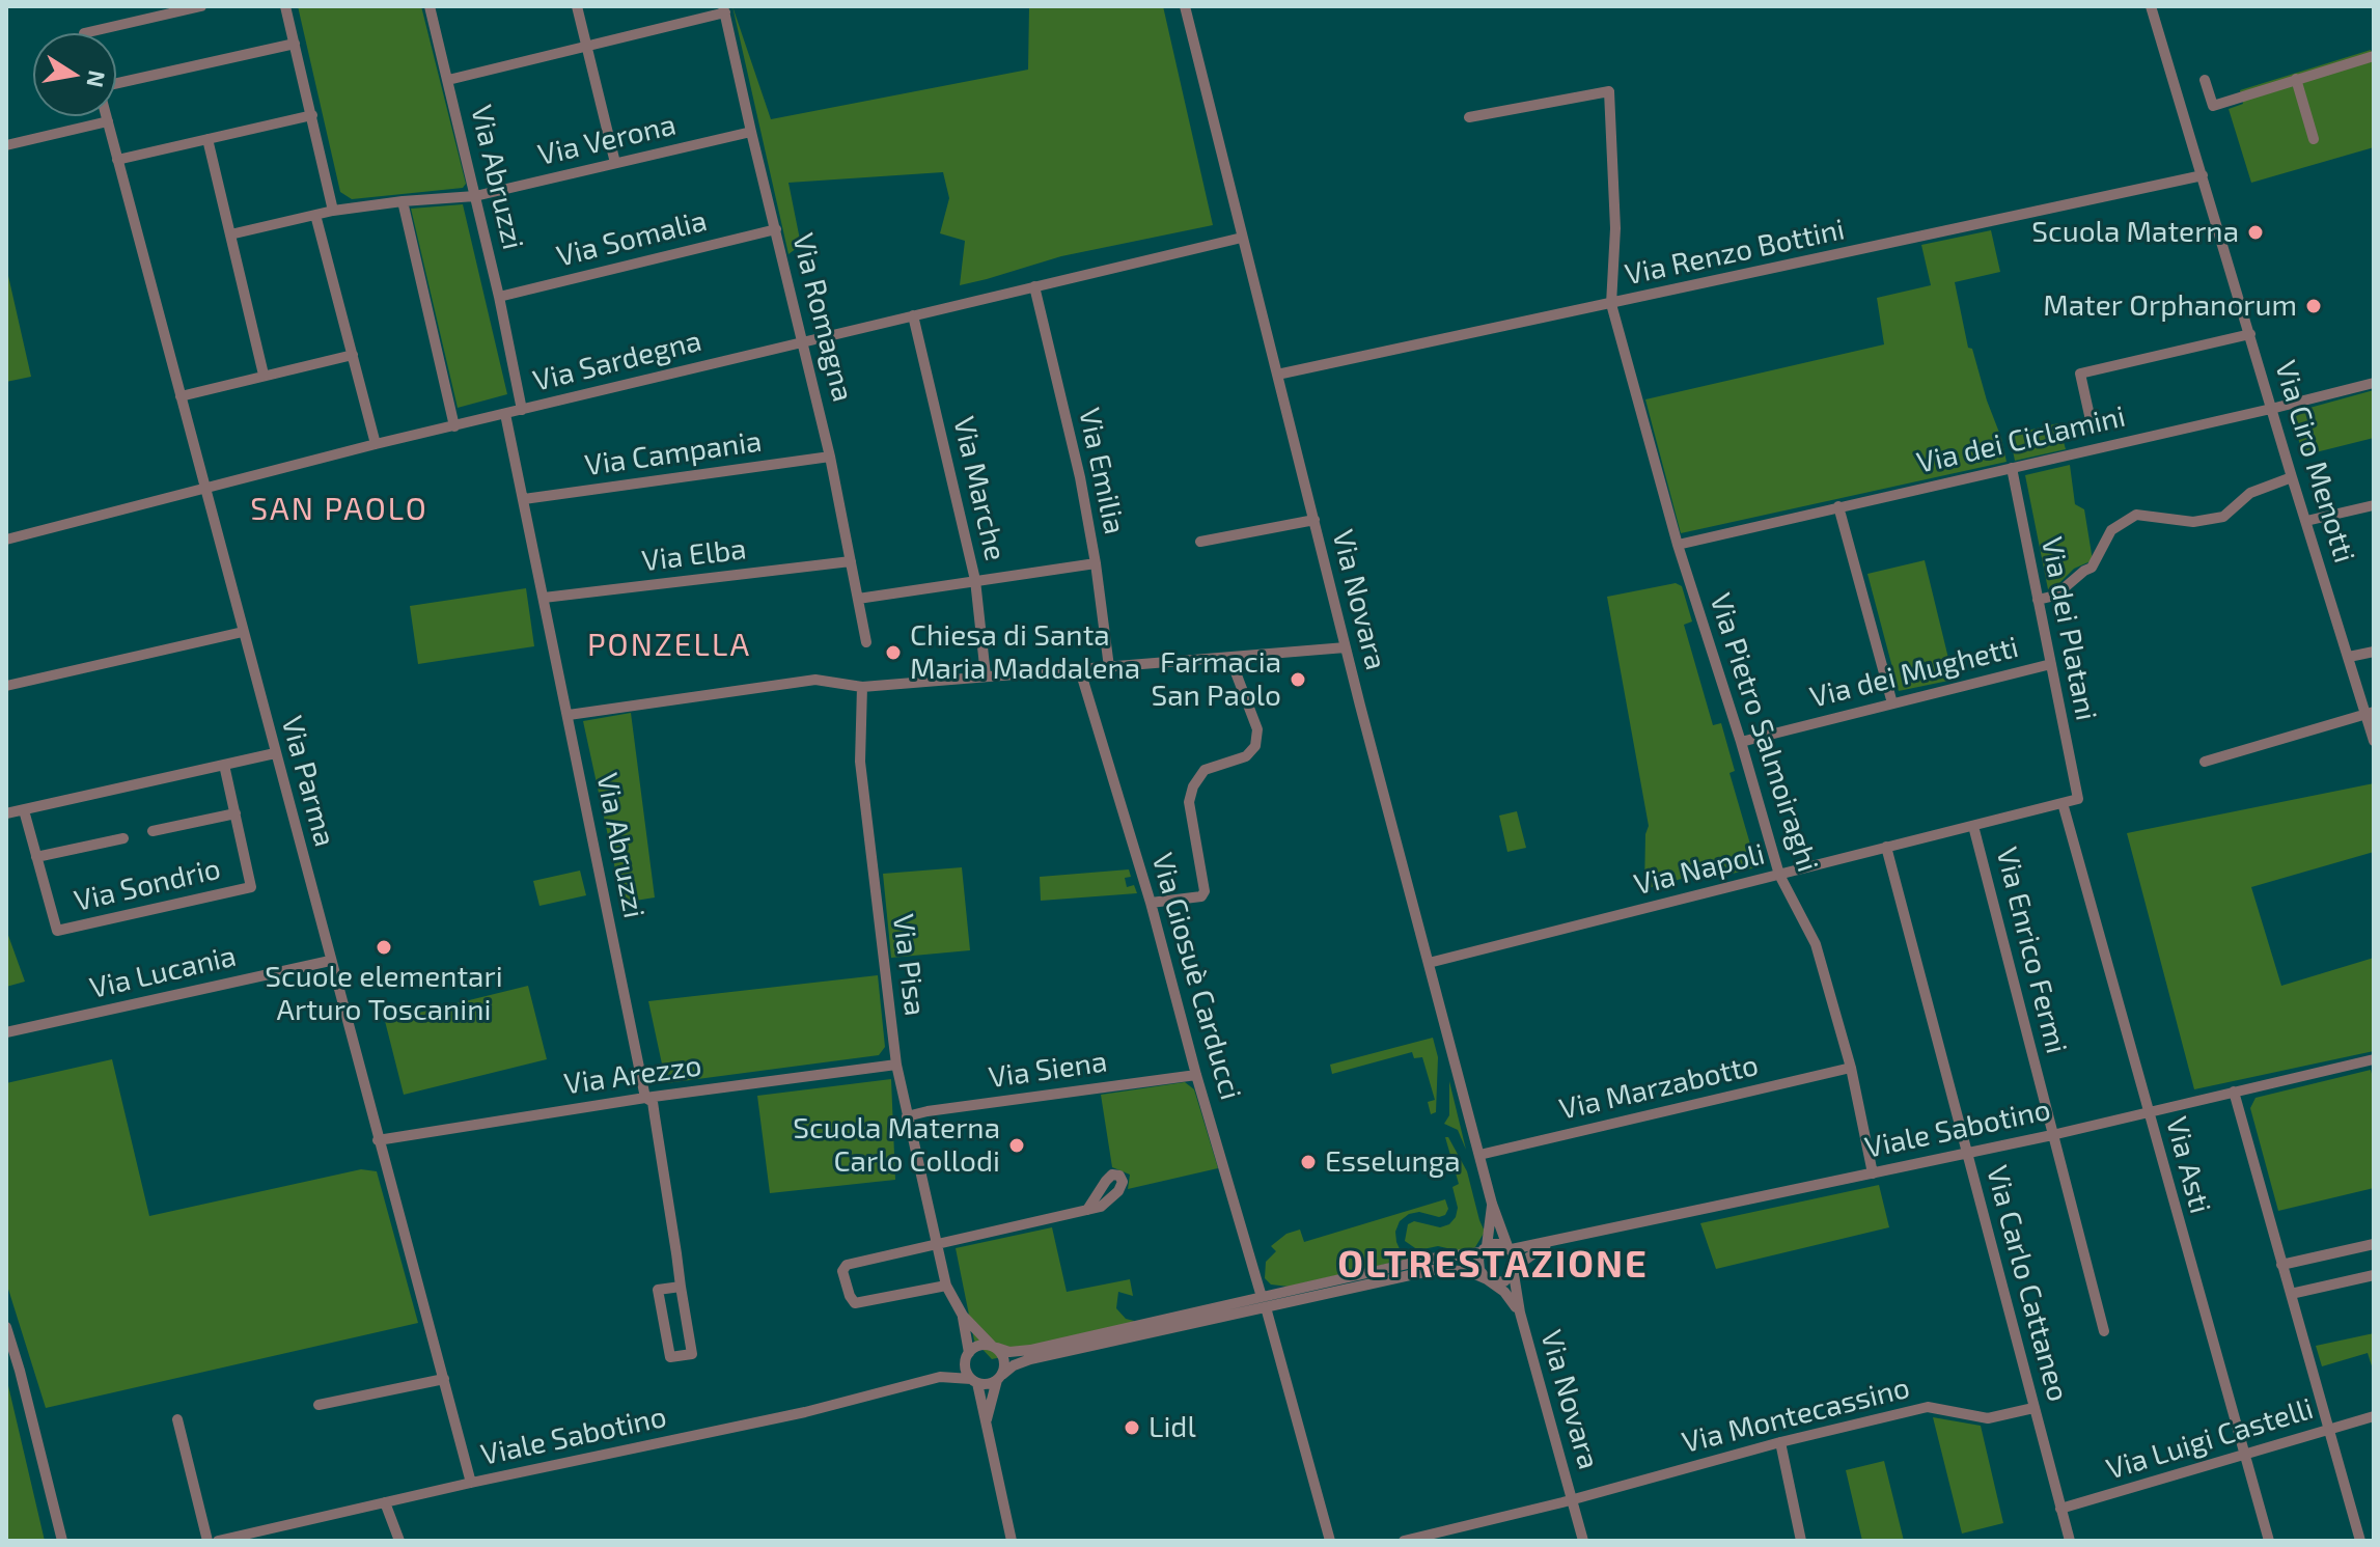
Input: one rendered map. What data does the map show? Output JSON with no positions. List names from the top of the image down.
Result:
{
  "streets": {
    "street": [
      "Via Verona",
      "Via Abruzzi",
      "Via Somalia",
      "Via Renzo Bottini",
      "Via Romagna",
      "Via Sardegna",
      "Via dei Ciclamini",
      "Via Campania",
      "Via Ciro Menotti",
      "Via Emilia",
      "Via Marche",
      "Via Elba",
      "Via Novara",
      "Via dei Platani",
      "Via dei Mughetti",
      "Via Pietro Salmoiraghi",
      "Via Parma",
      "Via Napoli",
      "Via Sondrio",
      "Via Enrico Fermi",
      "Via Pisa",
      "Via Lucania",
      "Via Giosuè Carducci",
      "Via Siena",
      "Via Arezzo",
      "Via Marzabotto",
      "Viale Sabotino",
      "Via Asti",
      "Via Carlo Cattaneo",
      "Via Montecassino",
      "Via Luigi Castelli"
    ]
  },
  "crossings": [
    ["Via Verona", "Via Abruzzi"],
    ["Via Verona", "Via Romagna"],
    ["Via Abruzzi", "Via Somalia"],
    ["Via Abruzzi", "Via Sardegna"],
    ["Via Abruzzi", "Via Campania"],
    ["Via Abruzzi", "Via Elba"],
    ["Via Abruzzi", "Via Arezzo"],
    ["Via Somalia", "Via Romagna"],
    ["Via Renzo Bottini", "Via Ciro Menotti"],
    ["Via Renzo Bottini", "Via Novara"],
    ["Via Renzo Bottini", "Via Pietro Salmoiraghi"],
    ["Via Romagna", "Via Sardegna"],
    ["Via Romagna", "Via Campania"],
    ["Via Romagna", "Via Elba"],
    ["Via Sardegna", "Via Emilia"],
    ["Via Sardegna", "Via Marche"],
    ["Via Sardegna", "Via Novara"],
    ["Via Sardegna", "Via Parma"],
    ["Via dei Ciclamini", "Via Ciro Menotti"],
    ["Via dei Ciclamini", "Via dei Platani"],
    ["Via dei Ciclamini", "Via Pietro Salmoiraghi"],
    ["Via Novara", "Via Napoli"],
    ["Via Novara", "Via Marzabotto"],
    ["Via Novara", "Viale Sabotino"],
    ["Via Novara", "Via Montecassino"],
    ["Via dei Platani", "Via dei Mughetti"],
    ["Via dei Platani", "Via Napoli"],
    ["Via dei Mughetti", "Via Pietro Salmoiraghi"],
    ["Via Pietro Salmoiraghi", "Via Napoli"],
    ["Via Pietro Salmoiraghi", "Via Marzabotto"],
    ["Via Pietro Salmoiraghi", "Viale Sabotino"],
    ["Via Parma", "Via Lucania"],
    ["Via Parma", "Via Arezzo"],
    ["Via Parma", "Viale Sabotino"],
    ["Via Napoli", "Via Enrico Fermi"],
    ["Via Napoli", "Via Asti"],
    ["Via Napoli", "Via Carlo Cattaneo"],
    ["Via Enrico Fermi", "Viale Sabotino"],
    ["Via Pisa", "Via Siena"],
    ["Via Pisa", "Via Arezzo"],
    ["Via Pisa", "Viale Sabotino"],
    ["Via Giosuè Carducci", "Via Siena"],
    ["Viale Sabotino", "Via Asti"],
    ["Viale Sabotino", "Via Carlo Cattaneo"],
    ["Via Asti", "Via Luigi Castelli"],
    ["Via Carlo Cattaneo", "Via Montecassino"],
    ["Via Carlo Cattaneo", "Via Luigi Castelli"]
  ],
  "districts": ["SAN PAOLO", "PONZELLA", "OLTRESTAZIONE"],
  "places": [
    "Scuola Materna",
    "Mater Orphanorum",
    "Chiesa di Santa Maria Maddalena",
    "Farmacia San Paolo",
    "Scuole elementari Arturo Toscanini",
    "Scuola Materna Carlo Collodi",
    "Esselunga",
    "Lidl"
  ],
  "north": "right"
}
